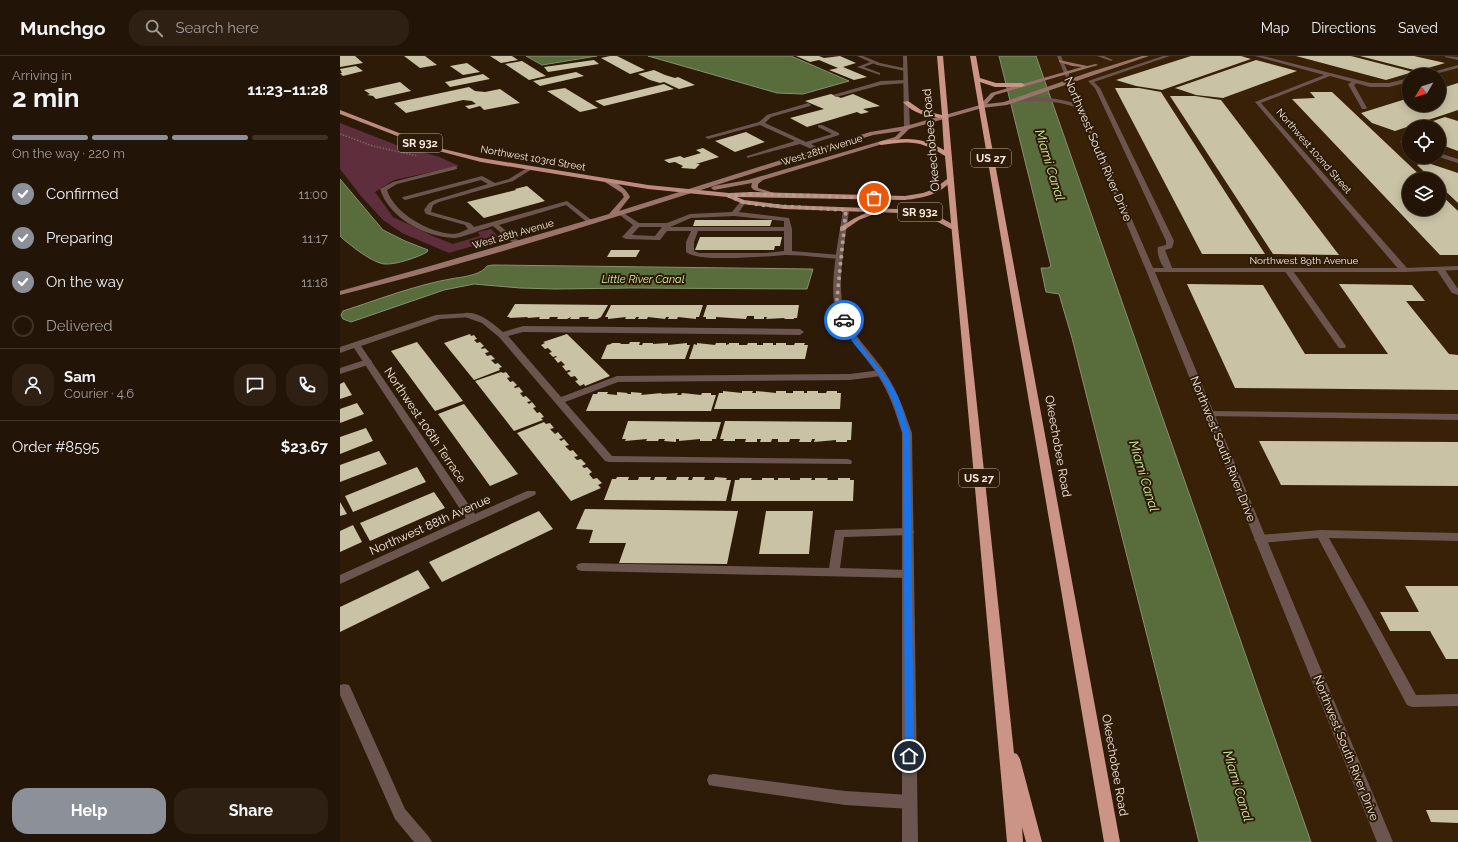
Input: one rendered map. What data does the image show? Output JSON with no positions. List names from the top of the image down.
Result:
{
  "streets": {
    "highway": ["Okeechobee Road", "US 27"],
    "main road": ["SR 932", "West 28th Avenue", "Northwest 103rd Street"],
    "street": [
      "Northwest South River Drive",
      "Northwest 102nd Street",
      "Northwest 89th Avenue",
      "Northwest 106th Terrace",
      "Northwest 88th Avenue"
    ]
  },
  "crossings": [
    ["Okeechobee Road", "SR 932"],
    ["Okeechobee Road", "West 28th Avenue"],
    ["Okeechobee Road", "Northwest 103rd Street"],
    ["SR 932", "Northwest 103rd Street"],
    ["Northwest South River Drive", "West 28th Avenue"],
    ["Northwest South River Drive", "Northwest 89th Avenue"],
    ["West 28th Avenue", "Northwest 103rd Street"],
    ["Northwest 102nd Street", "Northwest 89th Avenue"],
    ["Northwest 106th Terrace", "Northwest 88th Avenue"]
  ],
  "water": ["Miami Canal", "Little River Canal"],
  "north": "bottom left",
  "page": {
    "header": "Munchgo",
    "search": "Search here",
    "nav": ["Map", "Directions", "Saved"],
    "heading": ["2 min", "Arriving in", "11:23–11:28"],
    "panel": [
      "Sam",
      "Courier · 4.6",
      "Order #8595",
      "$23.67"
    ],
    "bar": "On the way · 220 m",
    "list": [
      ["Confirmed", "11:00"],
      ["Preparing", "11:17"],
      ["On the way", "11:18"],
      "Delivered"
    ],
    "buttons": ["Help", "Share"]
  }
}
